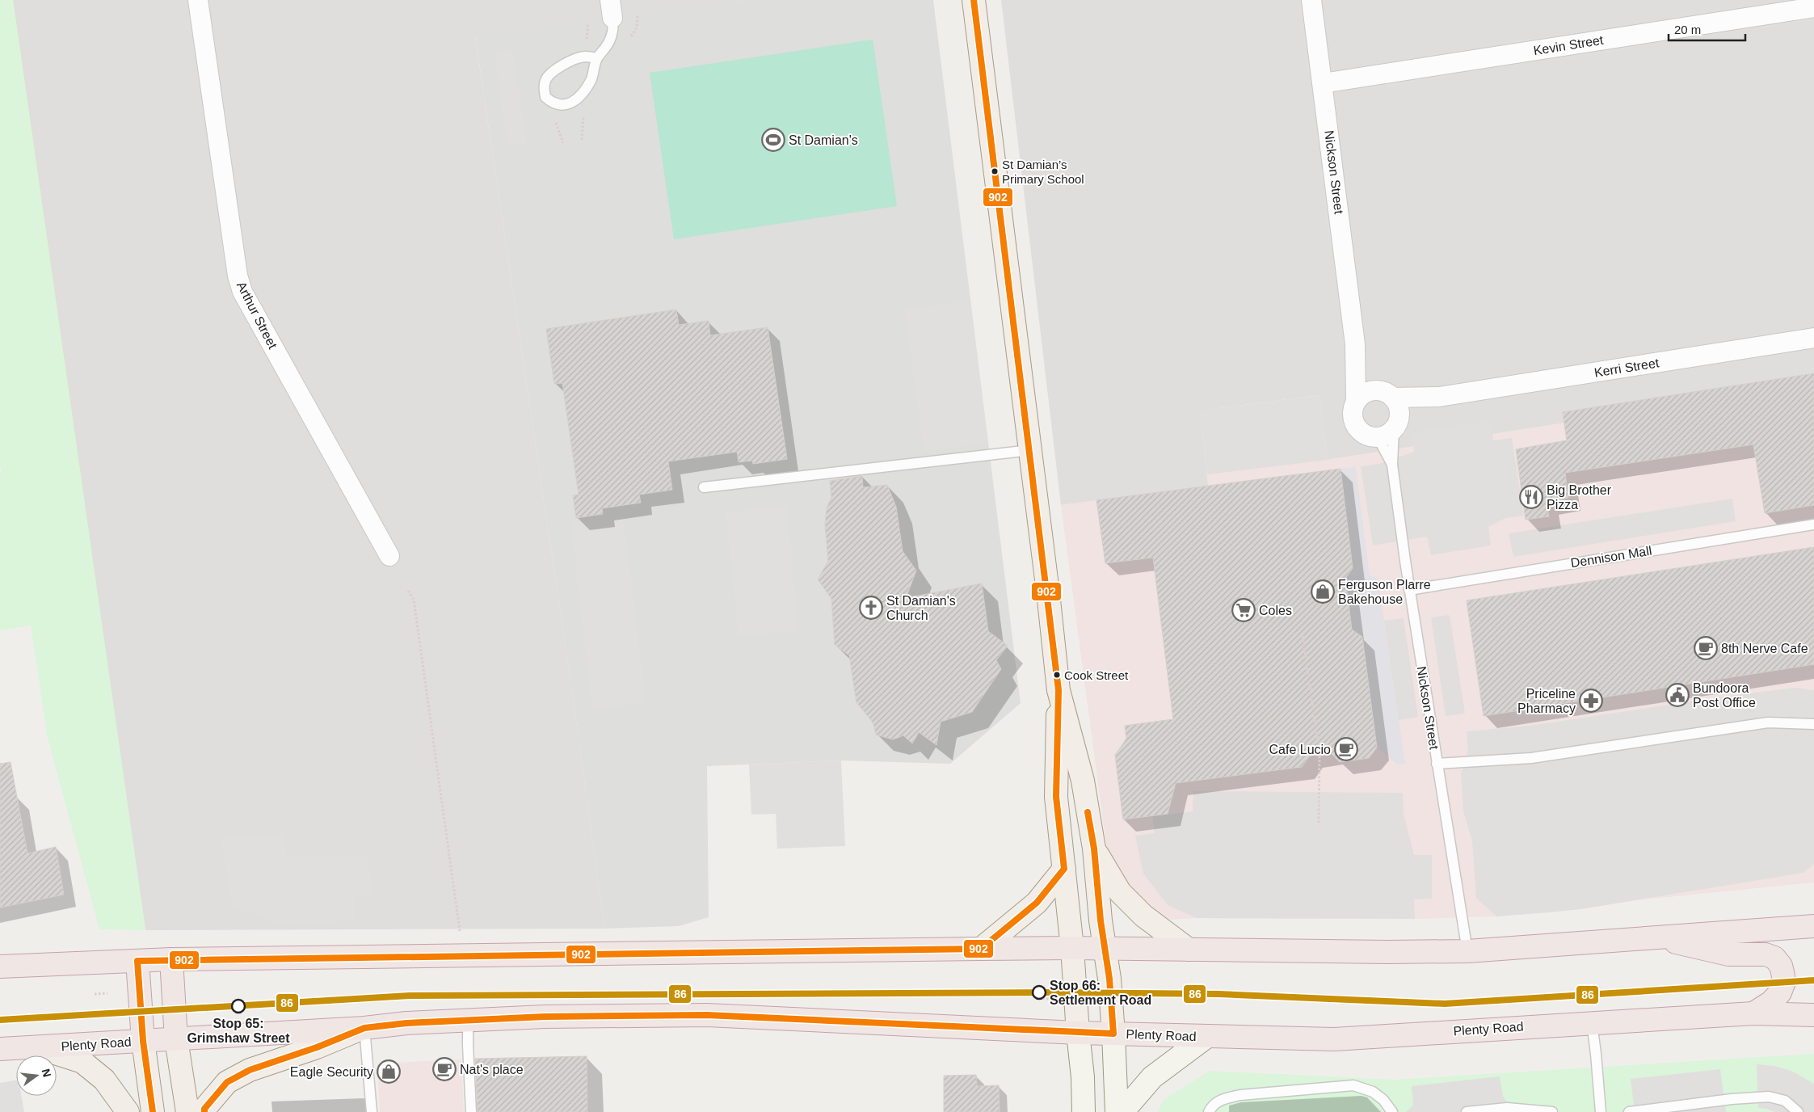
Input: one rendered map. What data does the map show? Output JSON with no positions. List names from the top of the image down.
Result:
{
  "streets": {
    "highway": ["Plenty Road"],
    "street": [
      "Kevin Street",
      "Nickson Street",
      "Arthur Street",
      "Kerri Street"
    ],
    "lane": ["Dennison Mall"]
  },
  "crossings": [
    ["Kevin Street", "Nickson Street"],
    ["Nickson Street", "Kerri Street"],
    ["Nickson Street", "Dennison Mall"]
  ],
  "places": {
    "sports": ["St Damian's"],
    "other": [
      "St Damian’s Primary School",
      "Cook Street",
      "Stop 66: Settlement Road",
      "Stop 65: Grimshaw Street"
    ],
    "restaurant": ["Big Brother Pizza"],
    "shop": ["Ferguson Plarre Bakehouse", "Eagle Security"],
    "church": ["St Damian's Church"],
    "supermarket": ["Coles"],
    "cafe": ["8th Nerve Cafe", "Cafe Lucio", "Nat's place"],
    "public building": ["Bundoora Post Office"],
    "pharmacy": ["Priceline Pharmacy"]
  },
  "lines": ["transit line 902", "transit line 86"],
  "scale_bar": "20 m",
  "north": "right"
}
